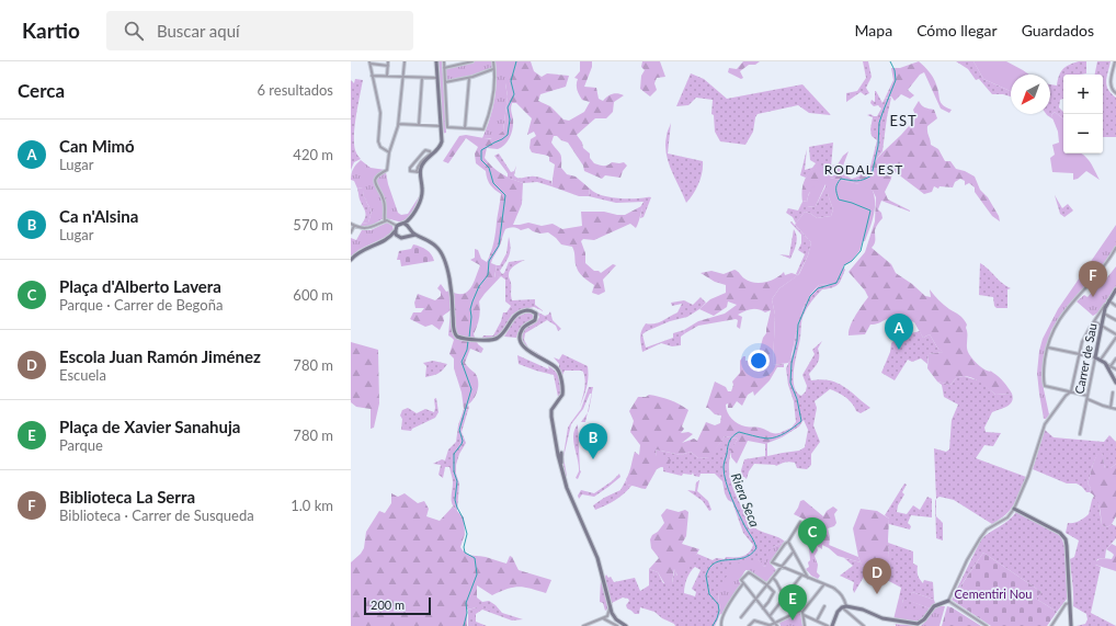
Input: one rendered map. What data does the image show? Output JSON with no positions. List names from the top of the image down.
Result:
{
  "streets": {
    "main road": ["Carrer de Sau"]
  },
  "districts": ["EST", "RODAL EST"],
  "water": ["Riera Seca"],
  "parks": ["Cementiri Nou"],
  "scale_bar": "200 m",
  "north": "bottom left",
  "page": {
    "header": "Kartio",
    "search": "Buscar aquí",
    "nav": ["Mapa", "Cómo llegar", "Guardados"],
    "heading": ["Cerca", "6 resultados"],
    "map_buttons": ["+", "−"],
    "list": [
      {
        "mark": "A",
        "name": "Can Mimó",
        "note": "Lugar",
        "value": "420 m"
      },
      {
        "mark": "B",
        "name": "Ca n'Alsina",
        "note": "Lugar",
        "value": "570 m"
      },
      {
        "mark": "C",
        "name": "Plaça d'Alberto Lavera",
        "note": "Parque · Carrer de Begoña",
        "value": "600 m"
      },
      {
        "mark": "D",
        "name": "Escola Juan Ramón Jiménez",
        "note": "Escuela",
        "value": "780 m"
      },
      {
        "mark": "E",
        "name": "Plaça de Xavier Sanahuja",
        "note": "Parque",
        "value": "780 m"
      },
      {
        "mark": "F",
        "name": "Biblioteca La Serra",
        "note": "Biblioteca · Carrer de Susqueda",
        "value": "1.0 km"
      }
    ],
    "pins": [
      "F",
      "A",
      "B",
      "C",
      "D",
      "E"
    ],
    "scale": "200 m"
  }
}
